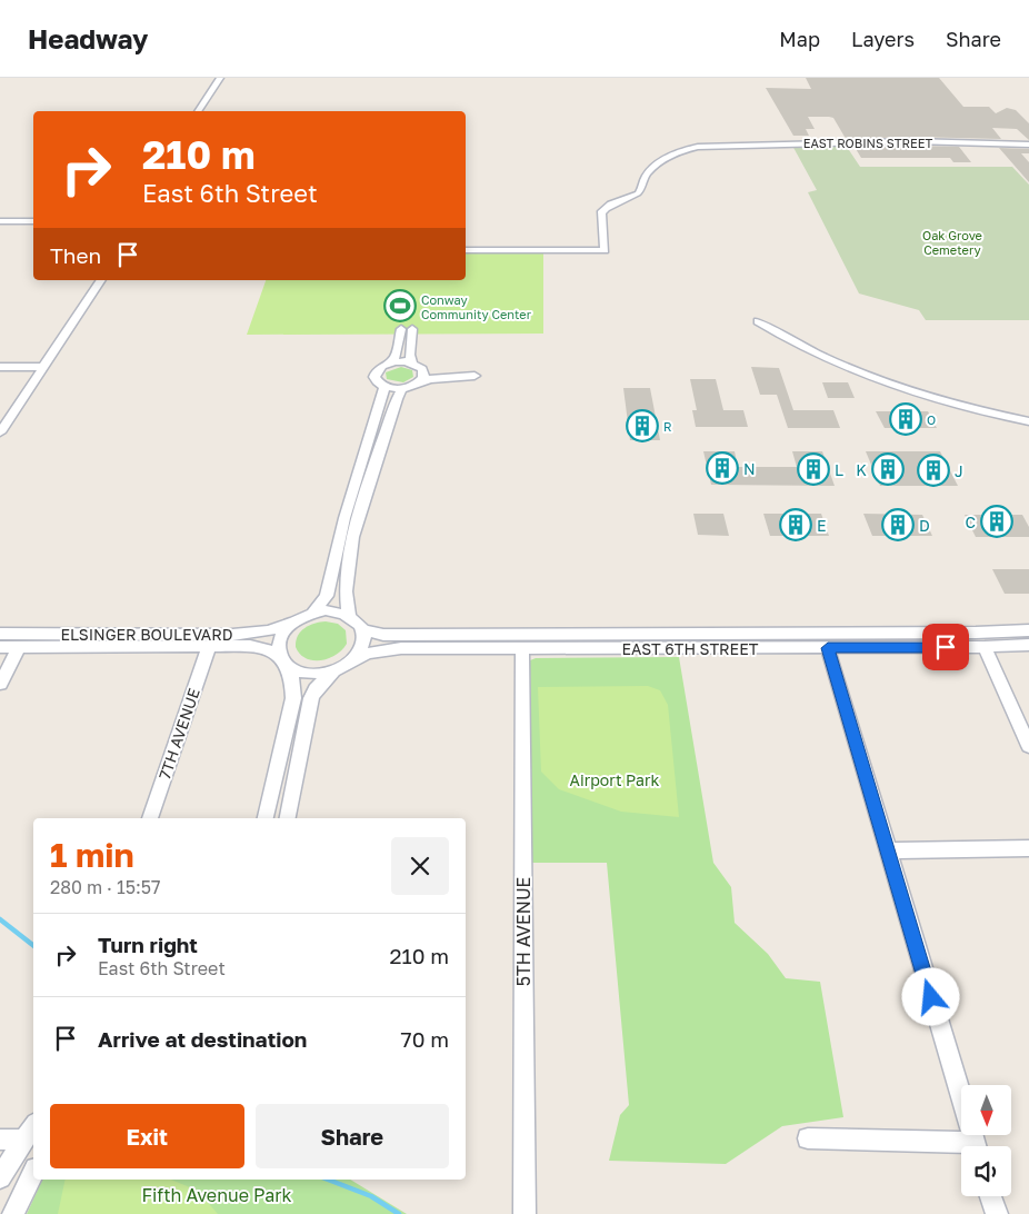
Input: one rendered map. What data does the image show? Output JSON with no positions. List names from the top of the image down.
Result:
{
  "streets": {
    "street": [
      "EAST ROBINS STREET",
      "ELSINGER BOULEVARD",
      "EAST 6TH STREET",
      "7TH AVENUE",
      "5TH AVENUE"
    ]
  },
  "crossings": [
    ["ELSINGER BOULEVARD", "EAST 6TH STREET"],
    ["ELSINGER BOULEVARD", "7TH AVENUE"],
    ["EAST 6TH STREET", "5TH AVENUE"]
  ],
  "parks": ["Oak Grove Cemetery", "Airport Park", "Fifth Avenue Park"],
  "places": {
    "sports": ["Conway Community Center"],
    "building": [
      "O",
      "R",
      "N",
      "L",
      "K",
      "J",
      "C",
      "E",
      "D"
    ]
  },
  "north": "bottom",
  "page": {
    "header": "Headway",
    "nav": ["Map", "Layers", "Share"],
    "turn": ["210 m", "East 6th Street"],
    "then": "Then",
    "heading": ["1 min", "280 m · 15:57"],
    "list": [
      {
        "name": "Turn right",
        "note": "East 6th Street",
        "value": "210 m"
      },
      {
        "name": "Arrive at destination",
        "value": "70 m"
      }
    ],
    "buttons": ["Exit", "Share"]
  }
}
